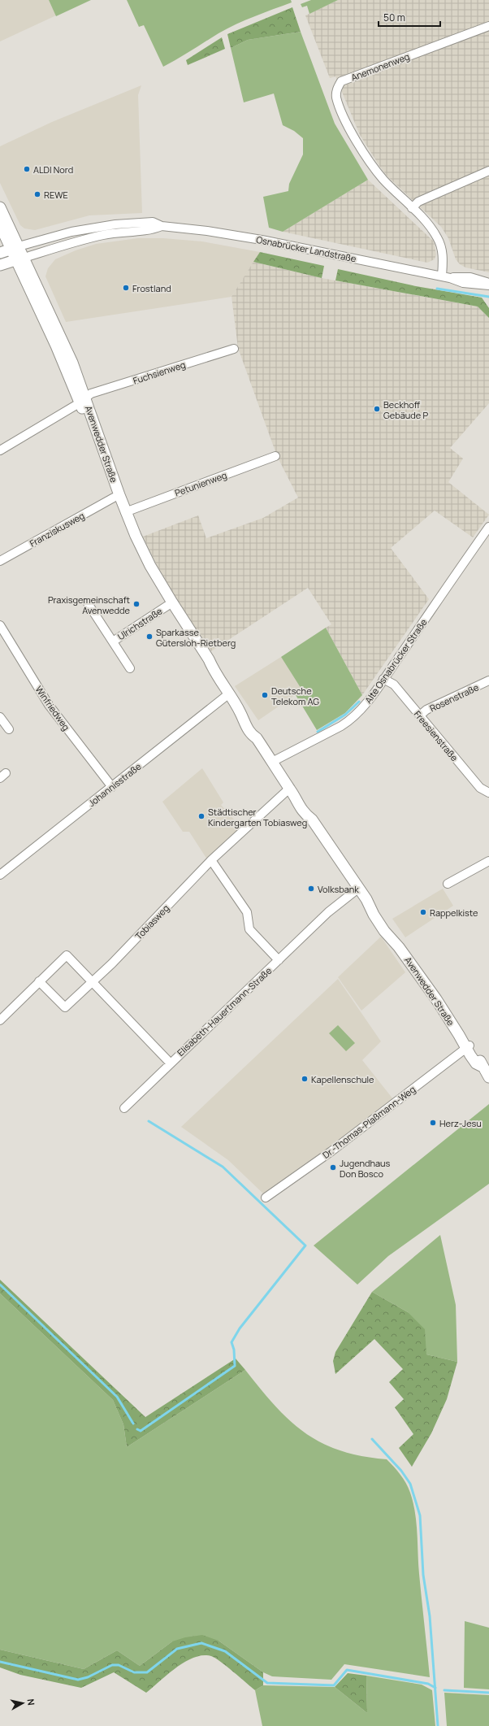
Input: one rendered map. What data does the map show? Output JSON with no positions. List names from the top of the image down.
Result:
{
  "streets": {
    "main road": ["Avenwedder Straße"],
    "street": [
      "Anemonenweg",
      "Osnabrücker Landstraße",
      "Fuchsienweg",
      "Petunienweg",
      "Franziskusweg",
      "Ulrichstraße",
      "Alte Osnabrücker Straße",
      "Rosenstraße",
      "Winfriedweg",
      "Freesienstraße",
      "Johannisstraße",
      "Tobiasweg",
      "Elisabeth-Hauertmann-Straße",
      "Dr.-Thomas-Plaßmann-Weg"
    ]
  },
  "crossings": [
    ["Anemonenweg", "Osnabrücker Landstraße"],
    ["Osnabrücker Landstraße", "Avenwedder Straße"],
    ["Fuchsienweg", "Avenwedder Straße"],
    ["Avenwedder Straße", "Petunienweg"],
    ["Avenwedder Straße", "Franziskusweg"],
    ["Avenwedder Straße", "Ulrichstraße"],
    ["Avenwedder Straße", "Alte Osnabrücker Straße"],
    ["Avenwedder Straße", "Johannisstraße"],
    ["Avenwedder Straße", "Tobiasweg"],
    ["Avenwedder Straße", "Elisabeth-Hauertmann-Straße"],
    ["Avenwedder Straße", "Dr.-Thomas-Plaßmann-Weg"],
    ["Alte Osnabrücker Straße", "Freesienstraße"],
    ["Rosenstraße", "Freesienstraße"],
    ["Winfriedweg", "Johannisstraße"],
    ["Tobiasweg", "Elisabeth-Hauertmann-Straße"]
  ],
  "places": [
    "ALDI Nord",
    "REWE",
    "Frostland",
    "Beckhoff Gebäude P",
    "Praxisgemeinschaft Avenwedde",
    "Sparkasse Gütersloh-Rietberg",
    "Deutsche Telekom AG",
    "Städtischer Kindergarten Tobiasweg",
    "Volksbank",
    "Rappelkiste",
    "Kapellenschule",
    "Herz-Jesu",
    "Jugendhaus Don Bosco"
  ],
  "scale_bar": "50 m",
  "north": "right"
}
